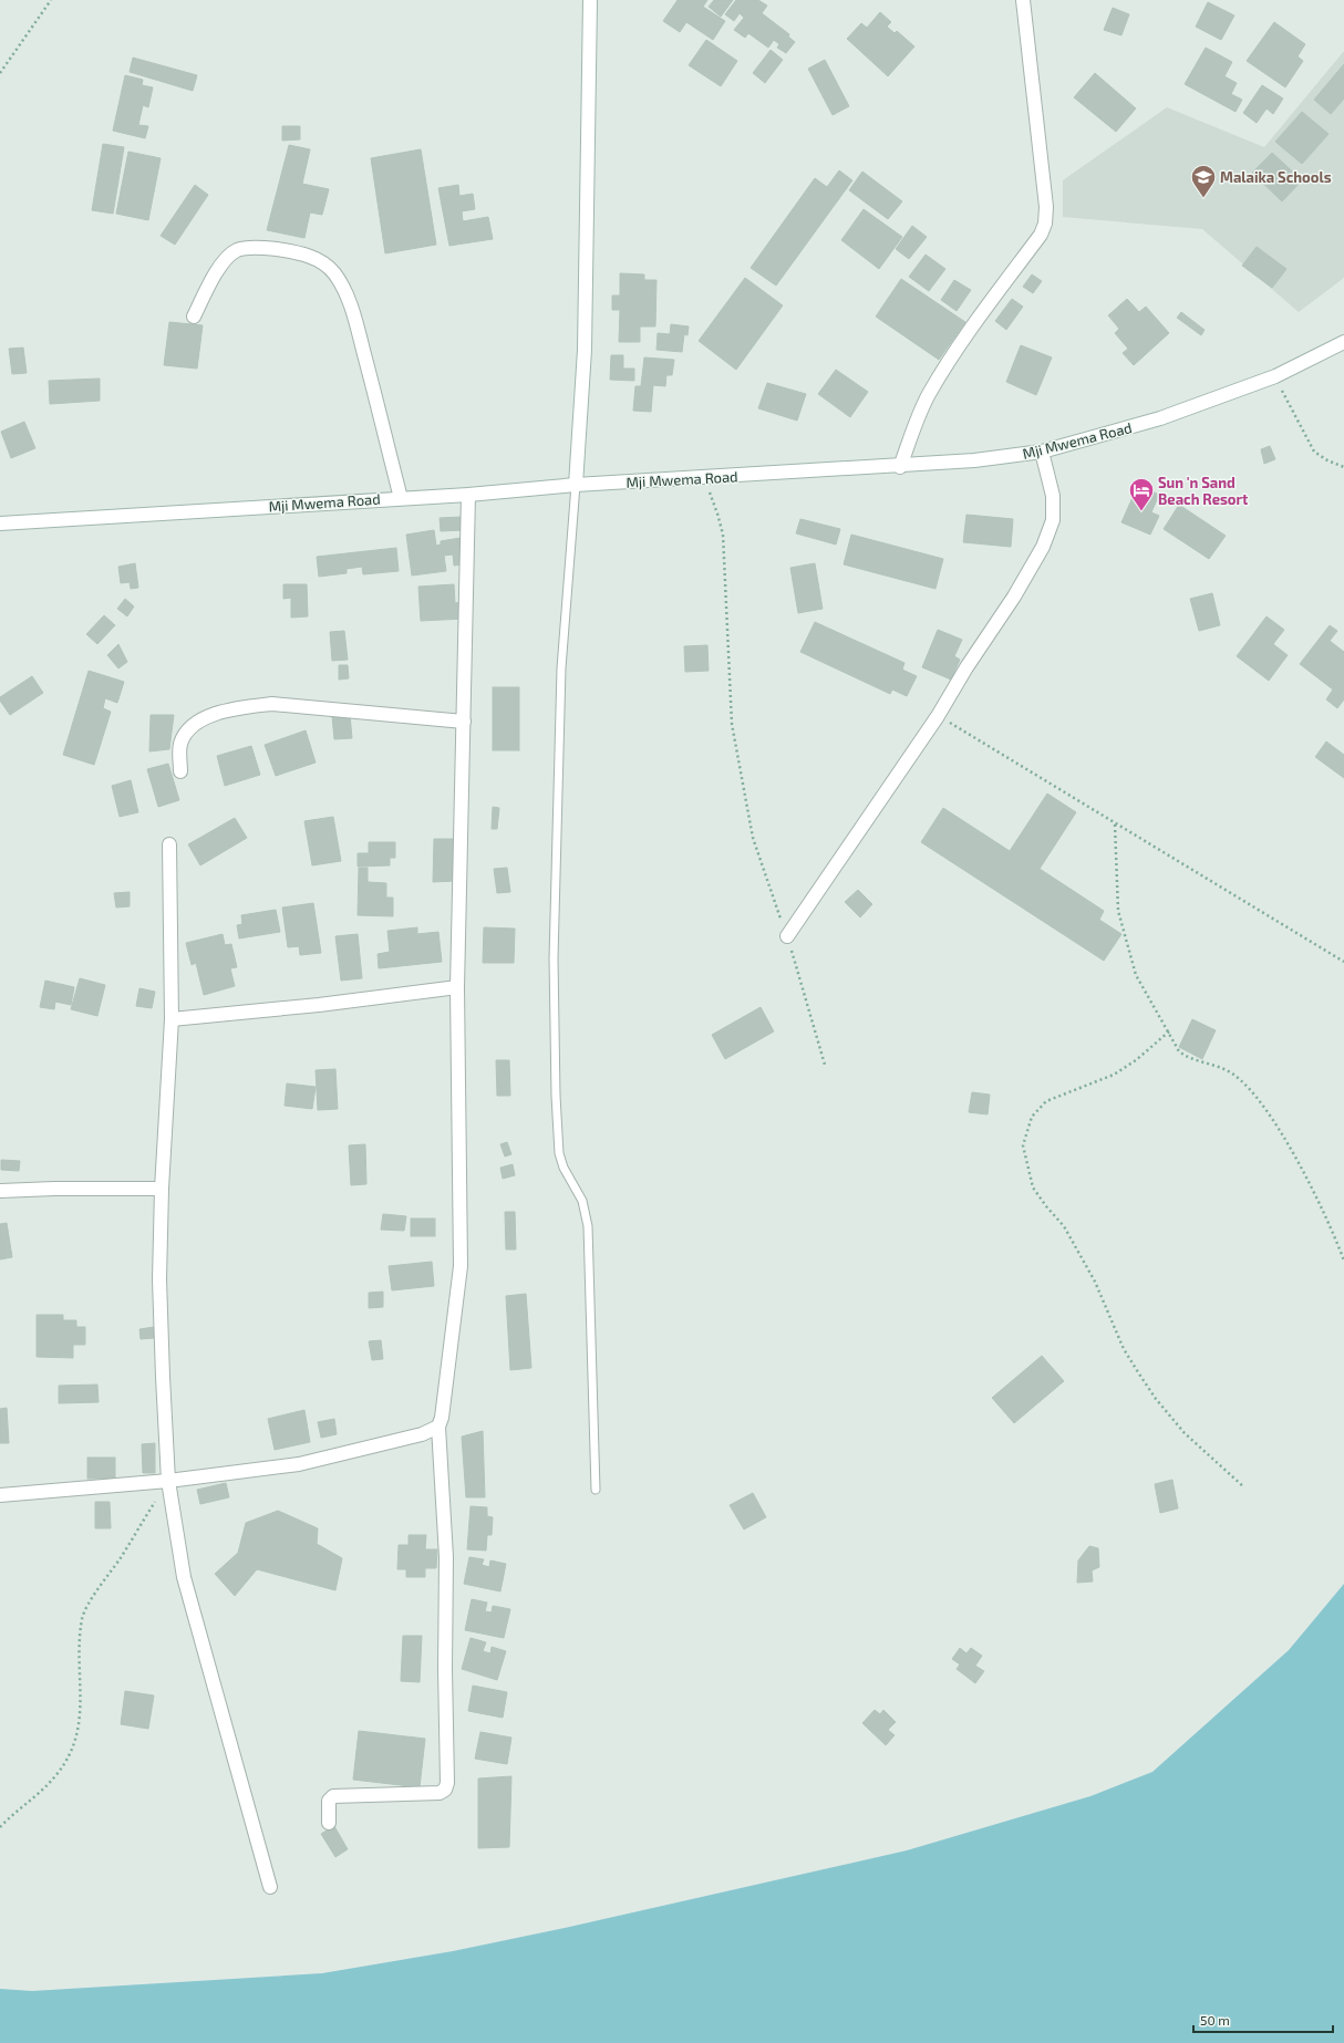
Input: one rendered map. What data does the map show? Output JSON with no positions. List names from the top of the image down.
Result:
{
  "streets": {
    "street": ["Mji Mwema Road"]
  },
  "places": {
    "school or university": ["Malaika Schools"],
    "hotel": ["Sun 'n Sand Beach Resort"]
  },
  "scale_bar": "50 m"
}
